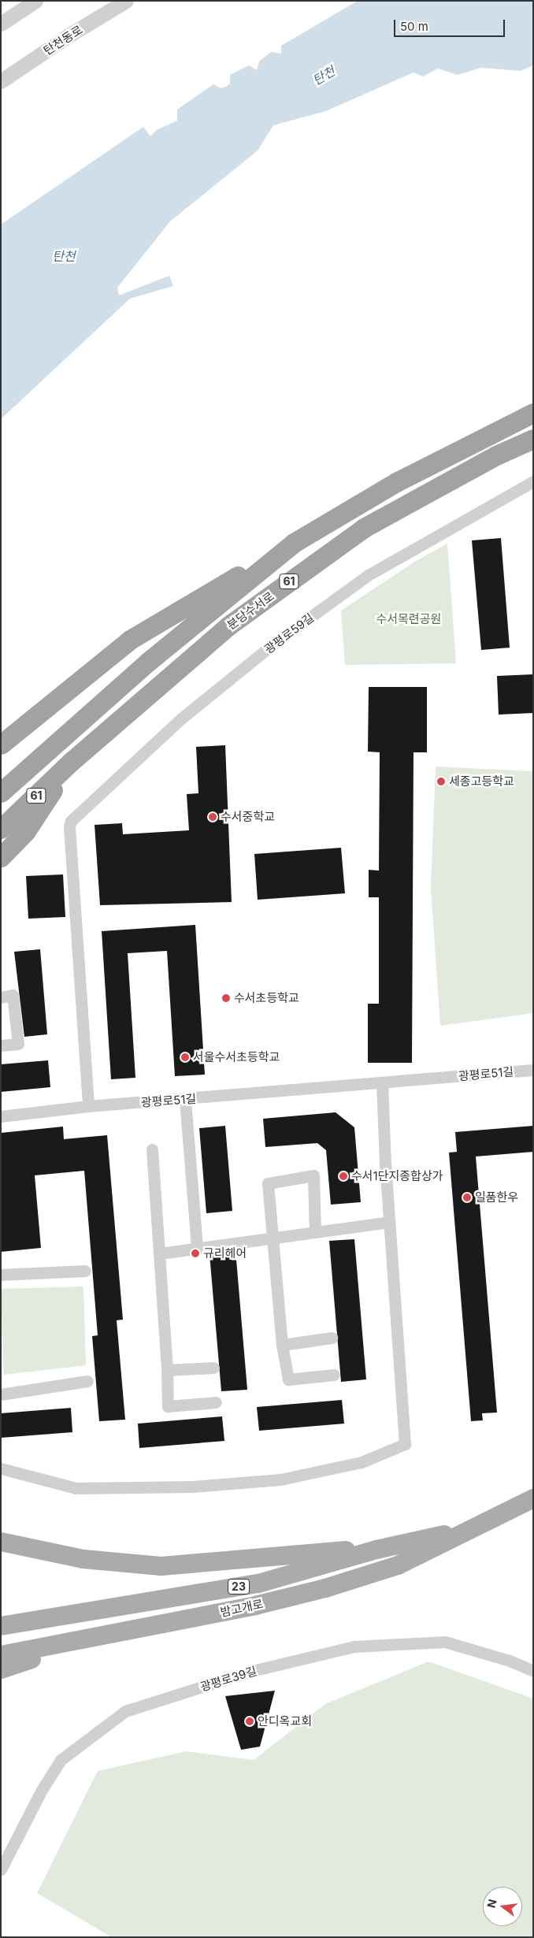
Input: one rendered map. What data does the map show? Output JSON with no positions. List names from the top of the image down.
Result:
{
  "streets": {
    "highway": ["61", "분당수서로"],
    "main road": ["23", "밤고개로"],
    "street": [
      "탄천동로",
      "광평로59길",
      "광평로51길",
      "광평로39길"
    ]
  },
  "crossings": [
    ["광평로59길", "광평로51길"],
    ["23", "밤고개로"]
  ],
  "water": ["탄천"],
  "parks": ["수서목련공원"],
  "places": [
    "세종고등학교",
    "수서중학교",
    "수서초등학교",
    "서울수서초등학교",
    "수서1단지종합상가",
    "일품한우",
    "규리헤어",
    "안디옥교회"
  ],
  "scale_bar": "50 m",
  "north": "left"
}
